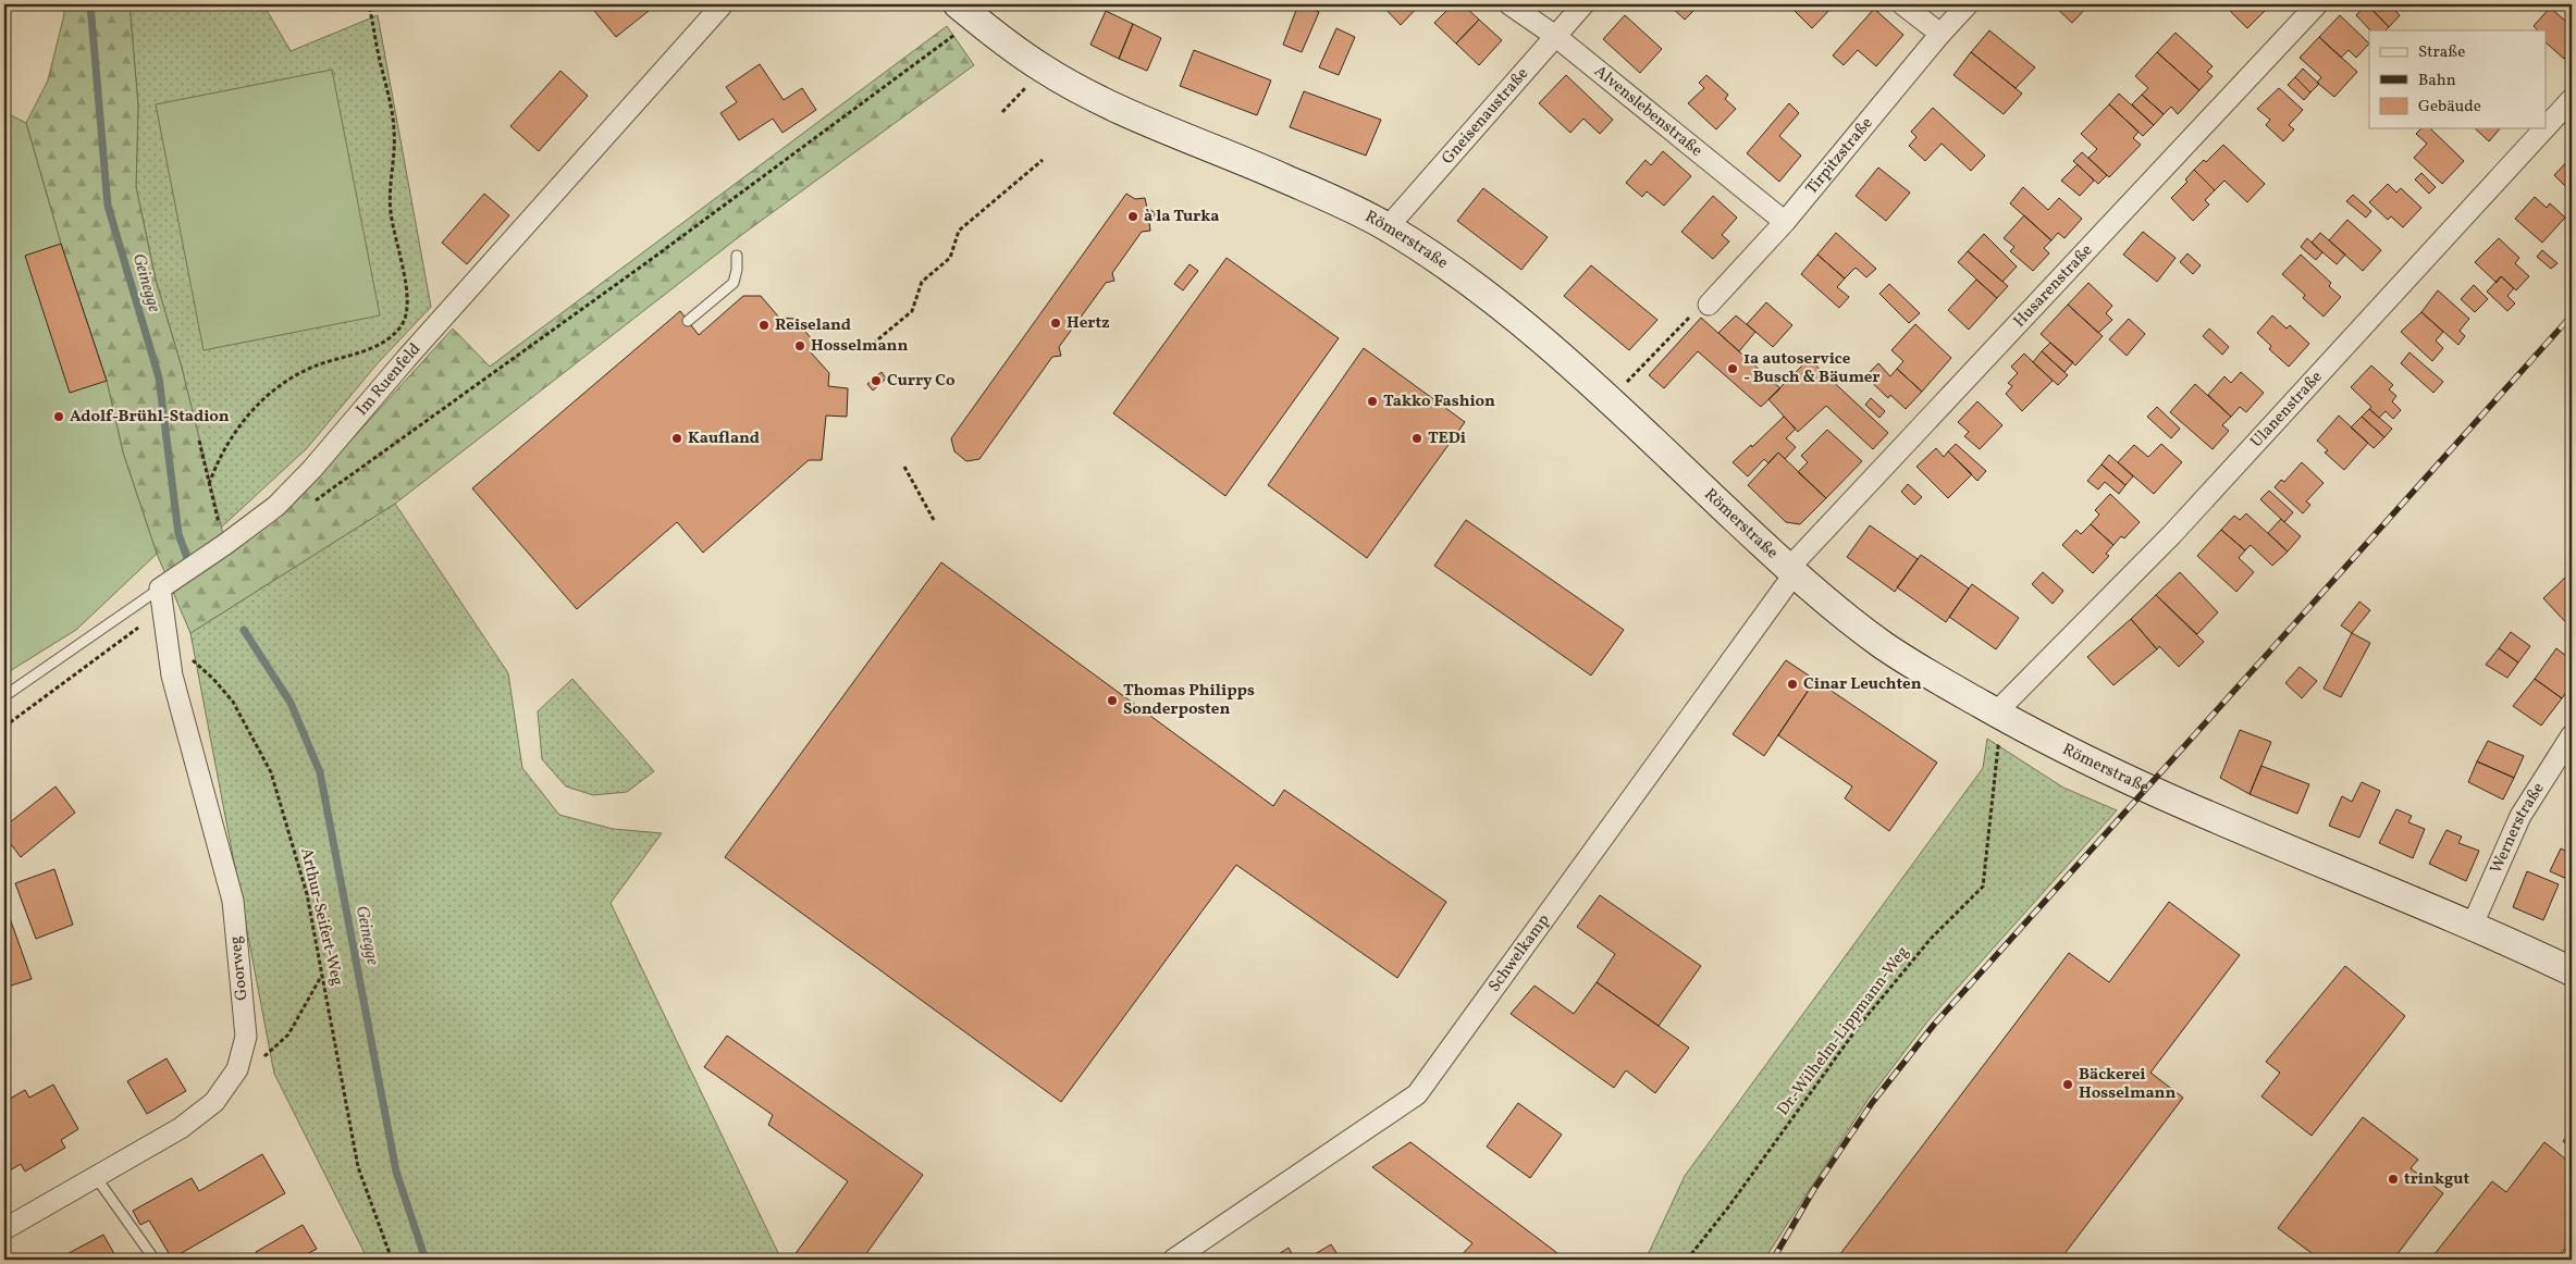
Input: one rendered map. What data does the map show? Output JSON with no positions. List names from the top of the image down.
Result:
{
  "streets": {
    "main road": ["Römerstraße"],
    "street": [
      "Alvenslebenstraße",
      "Gneisenaustraße",
      "Tirpitzstraße",
      "Husarenstraße",
      "Im Ruenfeld",
      "Ulanenstraße",
      "Wernerstraße",
      "Schwelkamp",
      "Goorweg"
    ],
    "path": ["Arthur-Seifert-Weg", "Dr.-Wilhelm-Lippmann-Weg"]
  },
  "crossings": [
    ["Alvenslebenstraße", "Gneisenaustraße"],
    ["Alvenslebenstraße", "Tirpitzstraße"],
    ["Gneisenaustraße", "Römerstraße"],
    ["Römerstraße", "Husarenstraße"],
    ["Römerstraße", "Ulanenstraße"],
    ["Römerstraße", "Wernerstraße"],
    ["Römerstraße", "Schwelkamp"],
    ["Husarenstraße", "Schwelkamp"],
    ["Im Ruenfeld", "Goorweg"]
  ],
  "water": ["Geinegge"],
  "places": [
    "à la Turka",
    "Hertz",
    "Reiseland",
    "Hosselmann",
    "1a autoservice - Busch & Bäumer",
    "Curry Co",
    "Takko Fashion",
    "Adolf-Brühl-Stadion",
    "Kaufland",
    "TEDi",
    "Cinar Leuchten",
    "Thomas Philipps Sonderposten",
    "Bäckerei Hosselmann",
    "trinkgut"
  ],
  "legend": ["Straße", "Bahn", "Gebäude"]
}
